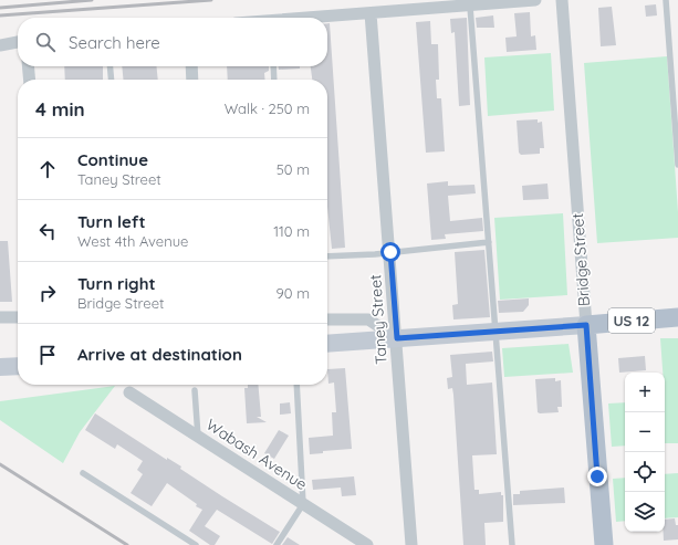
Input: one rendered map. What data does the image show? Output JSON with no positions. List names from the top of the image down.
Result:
{
  "streets": {
    "main road": ["Bridge Street", "US 12"],
    "street": ["Taney Street", "Wabash Avenue"]
  },
  "crossings": [
    ["Bridge Street", "US 12"]
  ],
  "page": {
    "search": "Search here",
    "heading": ["4 min", "Walk · 250 m"],
    "list": [
      ["Continue", "Taney Street", "50 m"],
      ["Turn left", "West 4th Avenue", "110 m"],
      ["Turn right", "Bridge Street", "90 m"],
      "Arrive at destination"
    ],
    "map_buttons": ["+", "−"]
  }
}
